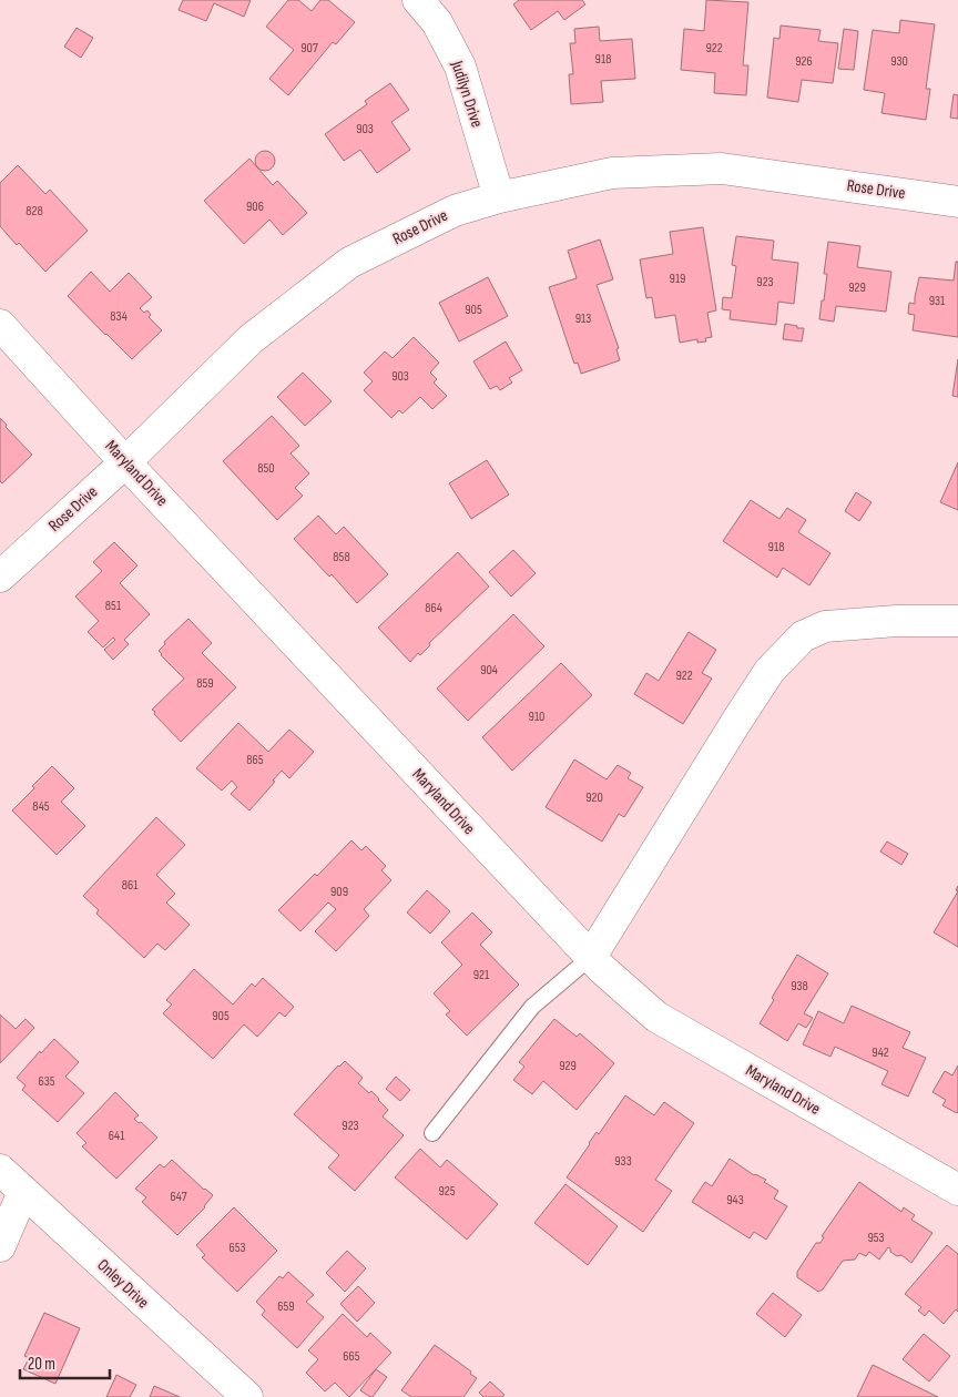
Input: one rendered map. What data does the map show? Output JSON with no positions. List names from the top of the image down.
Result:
{
  "streets": {
    "street": [
      "Judilyn Drive",
      "Rose Drive",
      "Maryland Drive",
      "Onley Drive"
    ]
  },
  "crossings": [
    ["Judilyn Drive", "Rose Drive"],
    ["Rose Drive", "Maryland Drive"]
  ],
  "house_numbers": [
    "907",
    "922",
    "918",
    "926",
    "930",
    "903",
    "906",
    "828",
    "919",
    "923",
    "929",
    "931",
    "905",
    "834",
    "913",
    "903",
    "850",
    "918",
    "858",
    "851",
    "864",
    "904",
    "922",
    "859",
    "910",
    "865",
    "920",
    "845",
    "861",
    "909",
    "921",
    "938",
    "905",
    "942",
    "929",
    "635",
    "923",
    "641",
    "933",
    "925",
    "647",
    "943",
    "953",
    "653",
    "659",
    "665"
  ],
  "scale_bar": "20 m"
}
